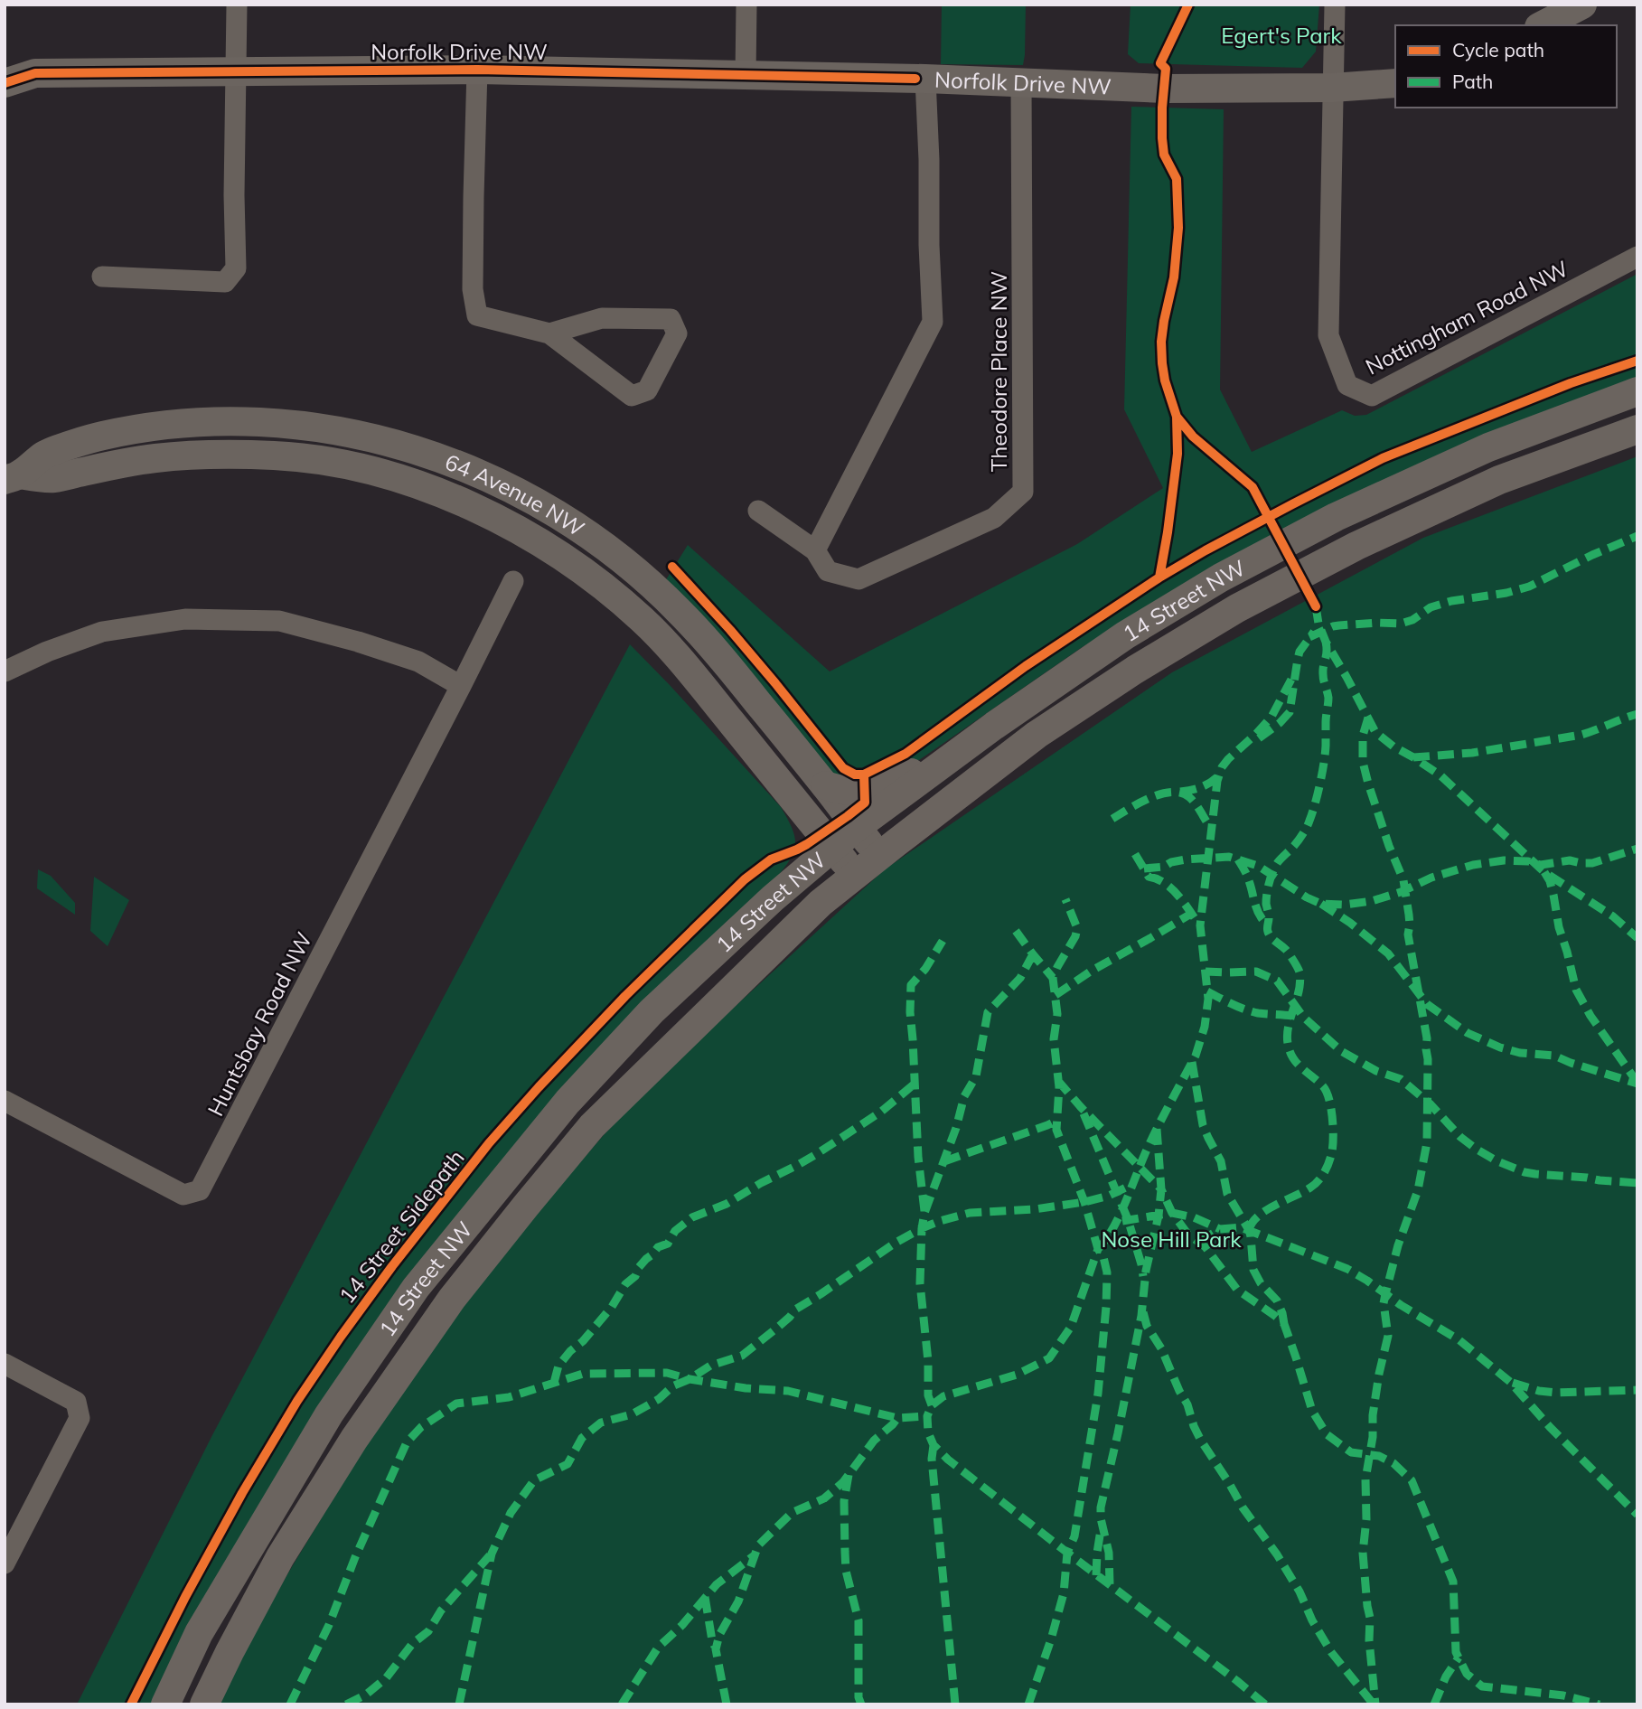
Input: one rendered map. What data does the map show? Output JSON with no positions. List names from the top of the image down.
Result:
{
  "streets": {
    "main road": ["Norfolk Drive NW", "64 Avenue NW", "14 Street NW"],
    "street": ["Nottingham Road NW", "Theodore Place NW", "Huntsbay Road NW"],
    "cycle path": ["14 Street Sidepath"]
  },
  "crossings": [
    ["Norfolk Drive NW", "Nottingham Road NW"],
    ["Norfolk Drive NW", "Theodore Place NW"],
    ["64 Avenue NW", "14 Street NW"]
  ],
  "parks": ["Egert's Park", "Nose Hill Park"],
  "legend": ["Cycle path", "Path"]
}
